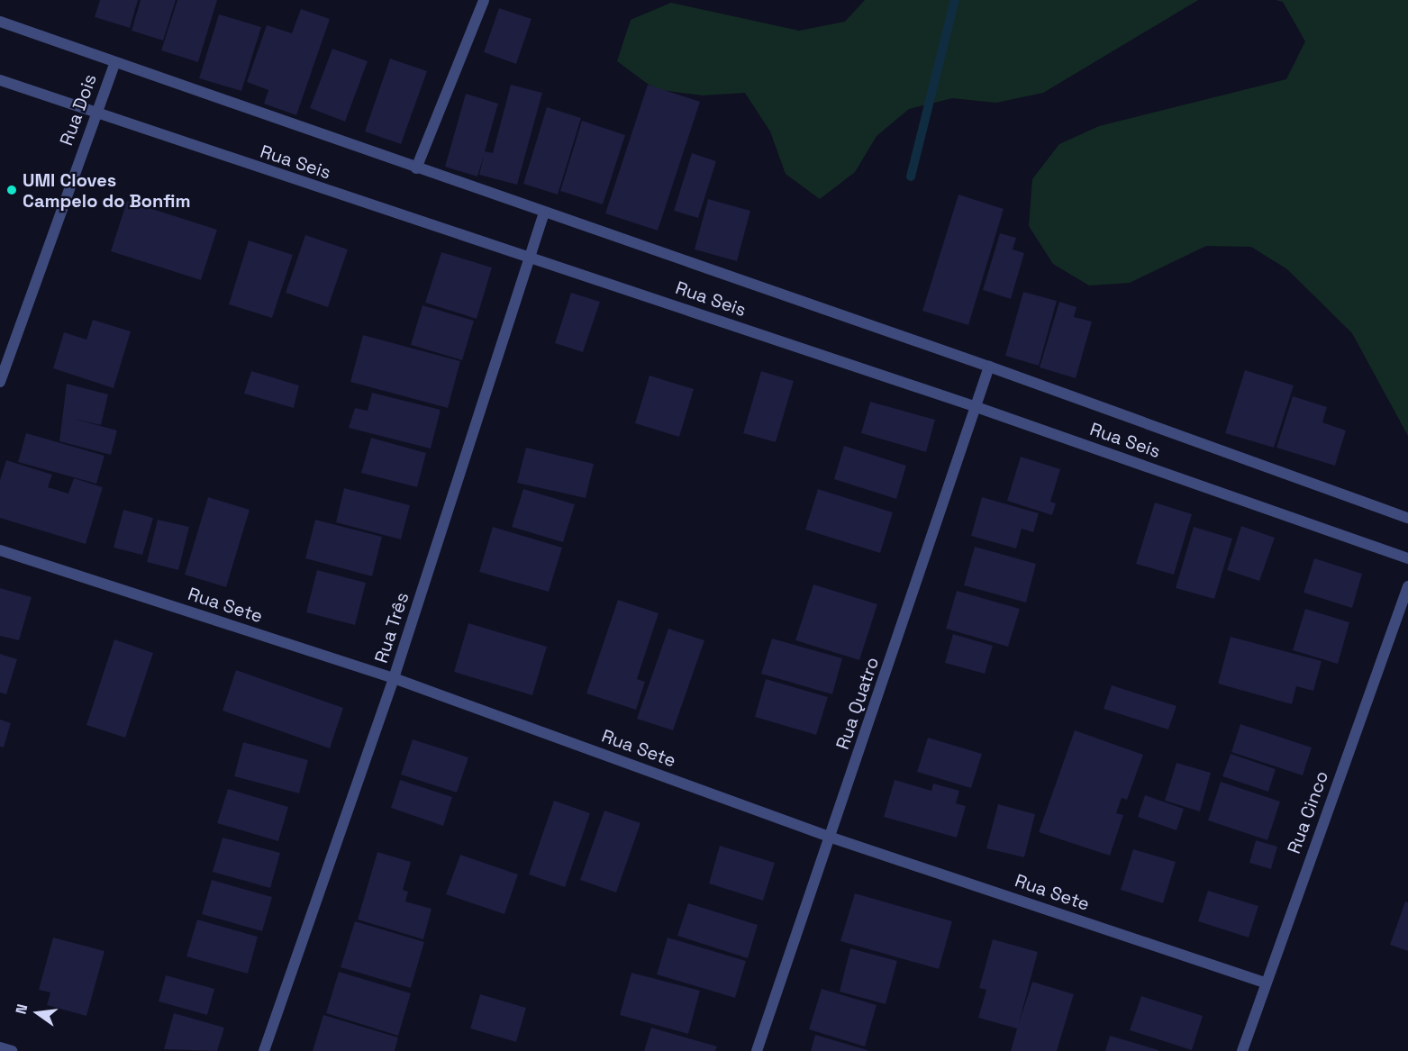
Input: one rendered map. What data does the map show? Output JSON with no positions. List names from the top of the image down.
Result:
{
  "streets": {
    "street": [
      "Rua Dois",
      "Rua Seis",
      "Rua Sete",
      "Rua Três",
      "Rua Quatro",
      "Rua Cinco"
    ]
  },
  "crossings": [
    ["Rua Dois", "Rua Seis"],
    ["Rua Seis", "Rua Três"],
    ["Rua Seis", "Rua Quatro"],
    ["Rua Sete", "Rua Três"],
    ["Rua Sete", "Rua Quatro"],
    ["Rua Sete", "Rua Cinco"]
  ],
  "places": ["UMI Cloves Campelo do Bonfim"],
  "north": "left"
}
